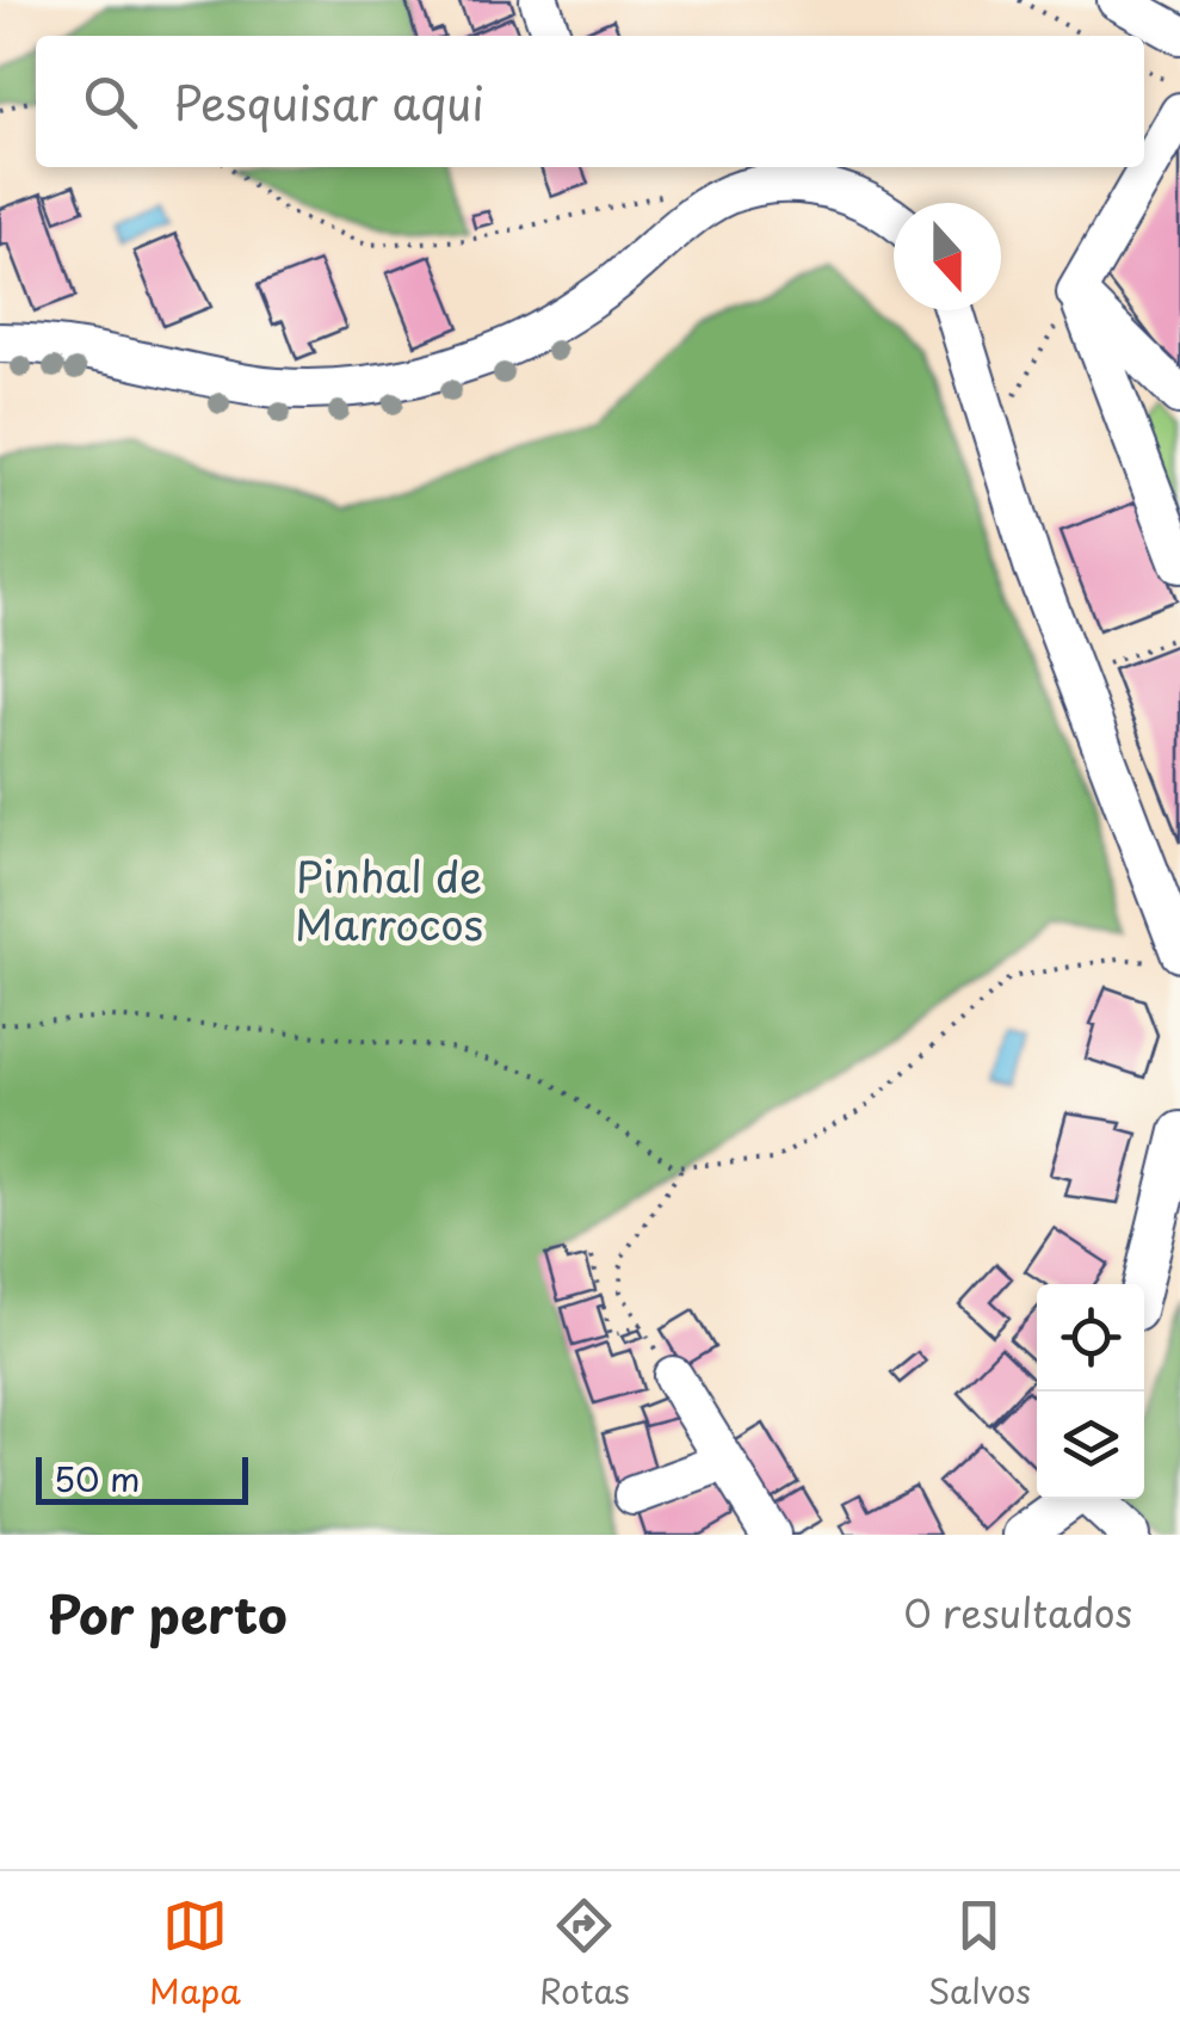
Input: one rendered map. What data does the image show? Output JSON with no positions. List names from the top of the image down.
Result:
{
  "parks": ["Pinhal de Marrocos"],
  "scale_bar": "50 m",
  "north": "bottom",
  "page": {
    "search": "Pesquisar aqui",
    "scale": "50 m",
    "heading": ["Por perto", "0 resultados"],
    "nav": ["Mapa", "Rotas", "Salvos"]
  }
}
